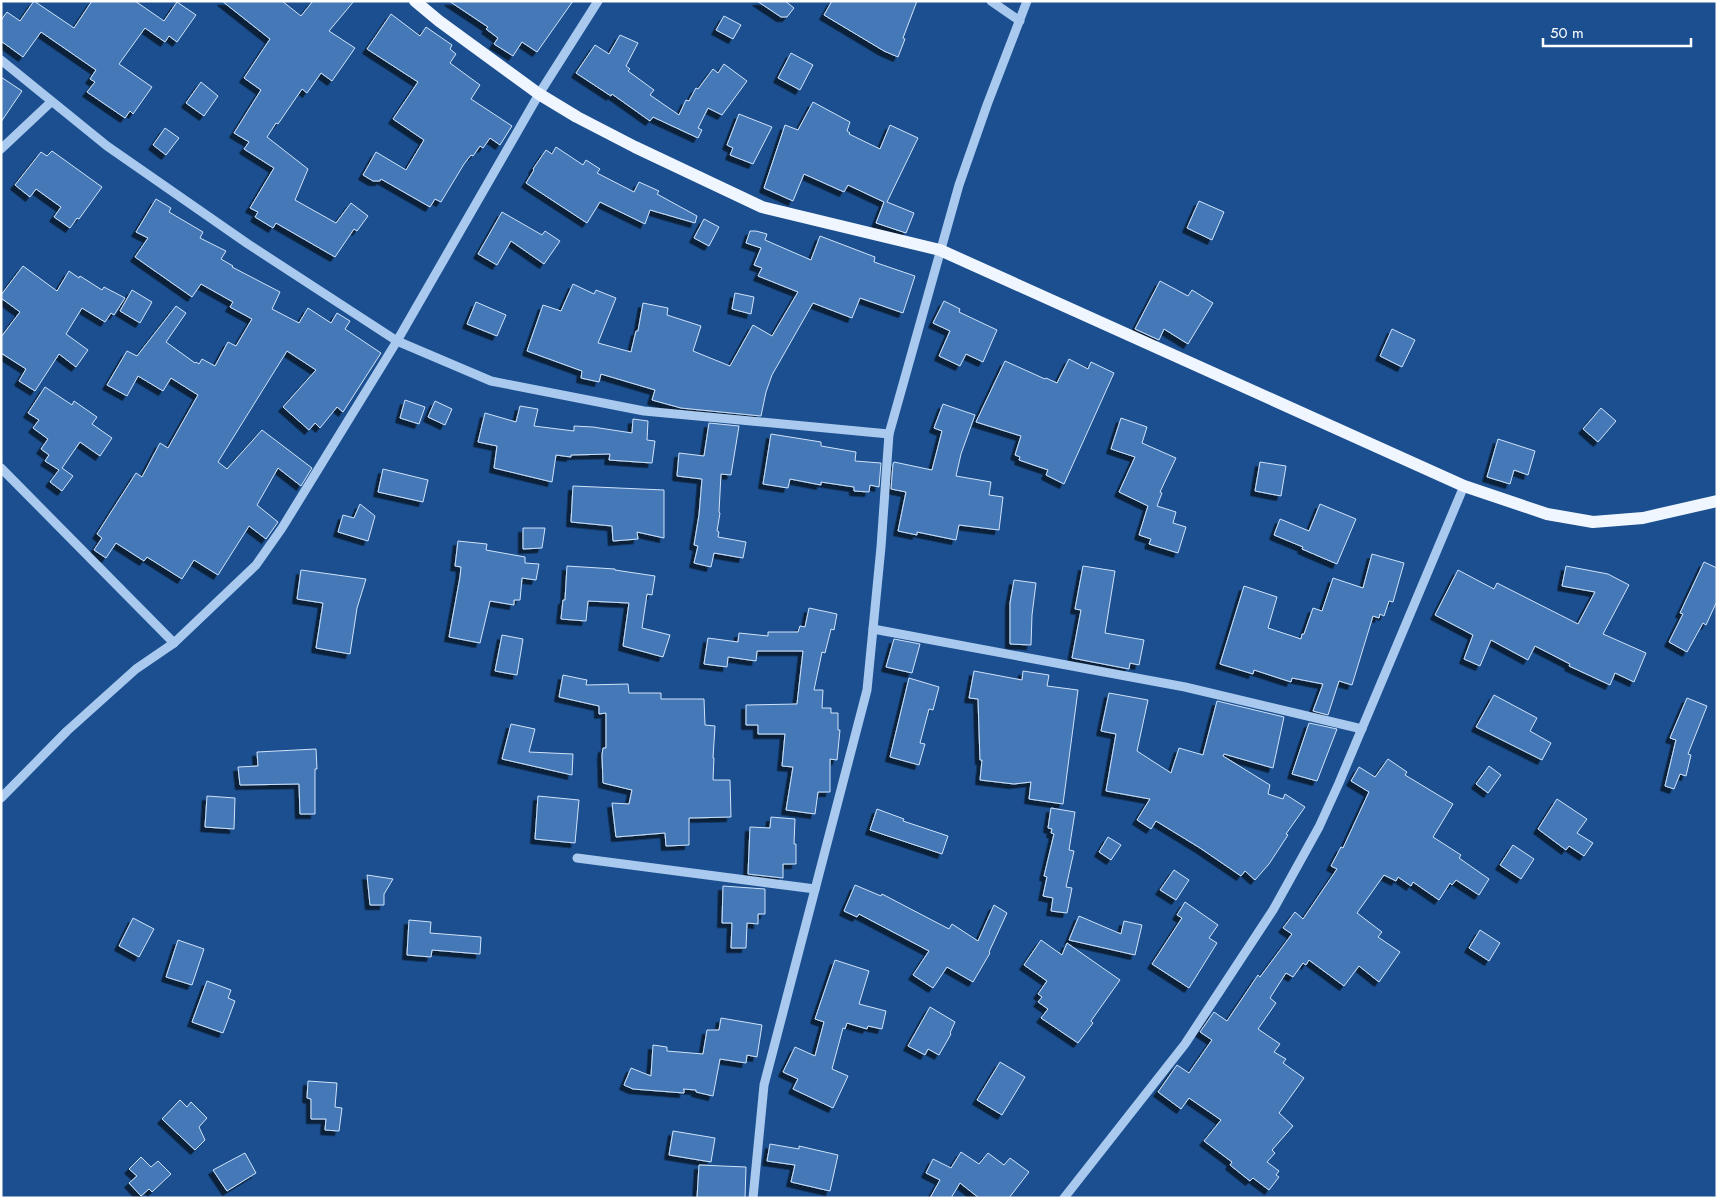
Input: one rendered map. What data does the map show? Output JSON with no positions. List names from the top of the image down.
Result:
{
  "scale_bar": "50 m"
}
